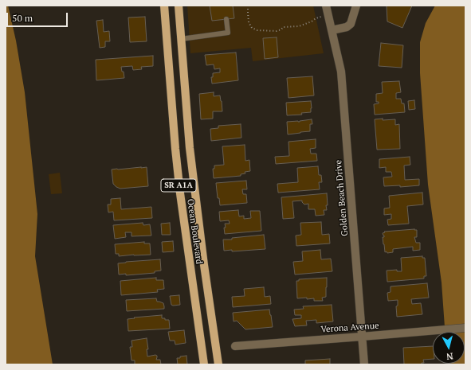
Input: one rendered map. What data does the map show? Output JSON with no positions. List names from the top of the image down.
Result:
{
  "streets": {
    "main road": ["SR A1A", "Ocean Boulevard"],
    "street": ["Golden Beach Drive", "Verona Avenue"]
  },
  "crossings": [
    ["Golden Beach Drive", "Verona Avenue"]
  ],
  "scale_bar": "50 m",
  "north": "bottom"
}
